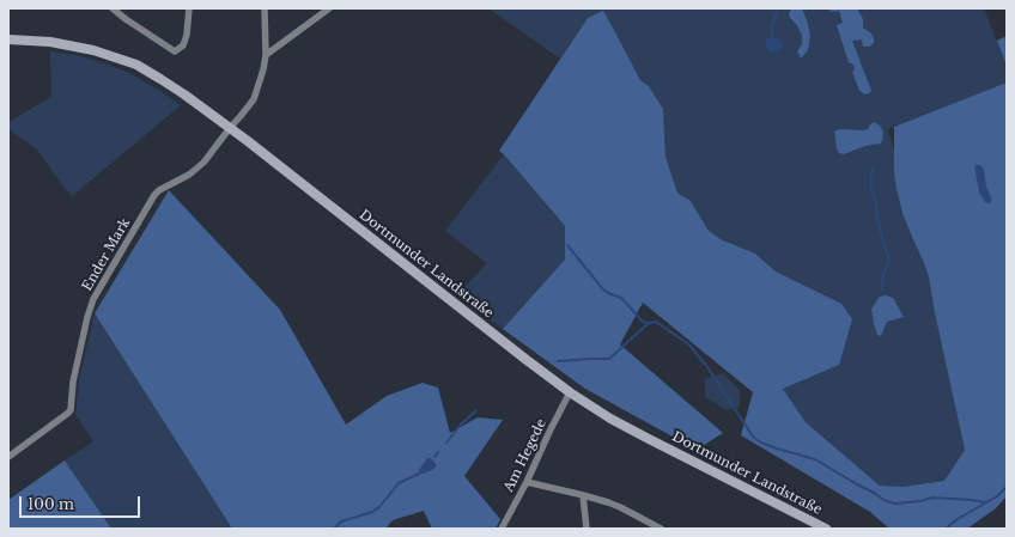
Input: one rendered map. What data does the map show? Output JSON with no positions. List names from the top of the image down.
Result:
{
  "streets": {
    "main road": ["Dortmunder Landstraße"],
    "street": ["Ender Mark", "Am Hegede"]
  },
  "crossings": [
    ["Ender Mark", "Dortmunder Landstraße"],
    ["Dortmunder Landstraße", "Am Hegede"]
  ],
  "scale_bar": "100 m"
}
